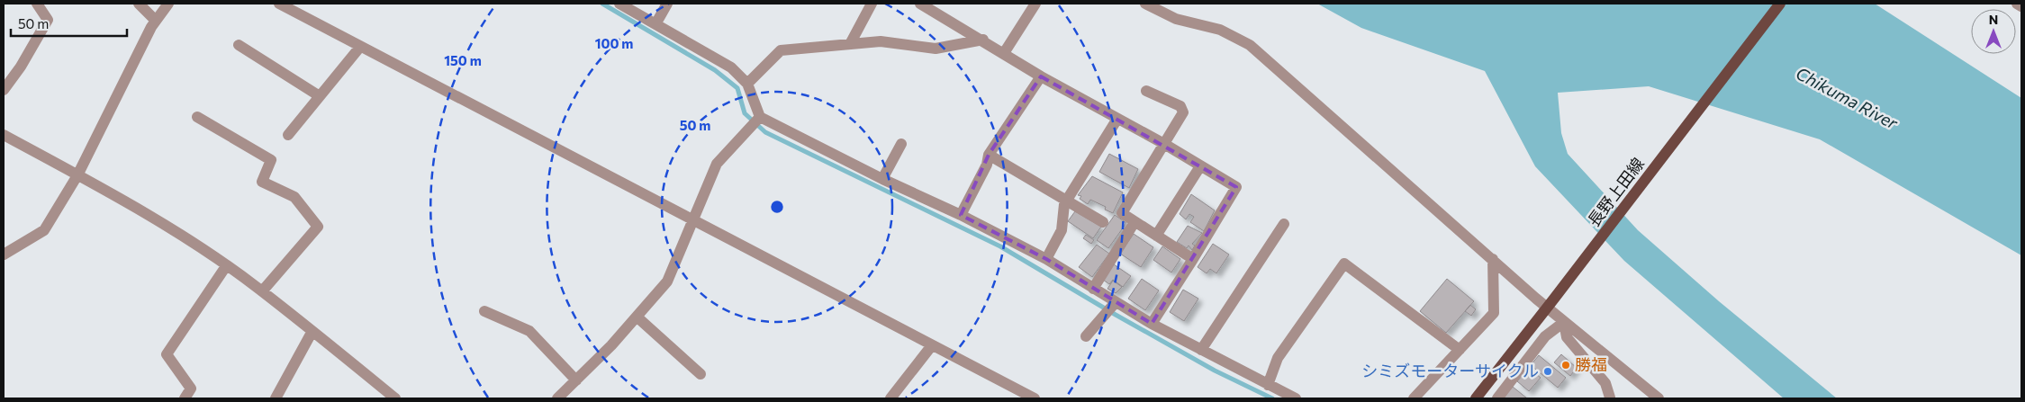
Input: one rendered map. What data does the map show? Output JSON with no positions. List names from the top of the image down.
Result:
{
  "streets": {
    "main road": ["長野上田線"]
  },
  "water": ["Chikuma River"],
  "places": ["勝福", "シミズモーターサイクル"],
  "scale_bar": "50 m",
  "north": "top",
  "rings": ["100 m", "150 m", "50 m"]
}
